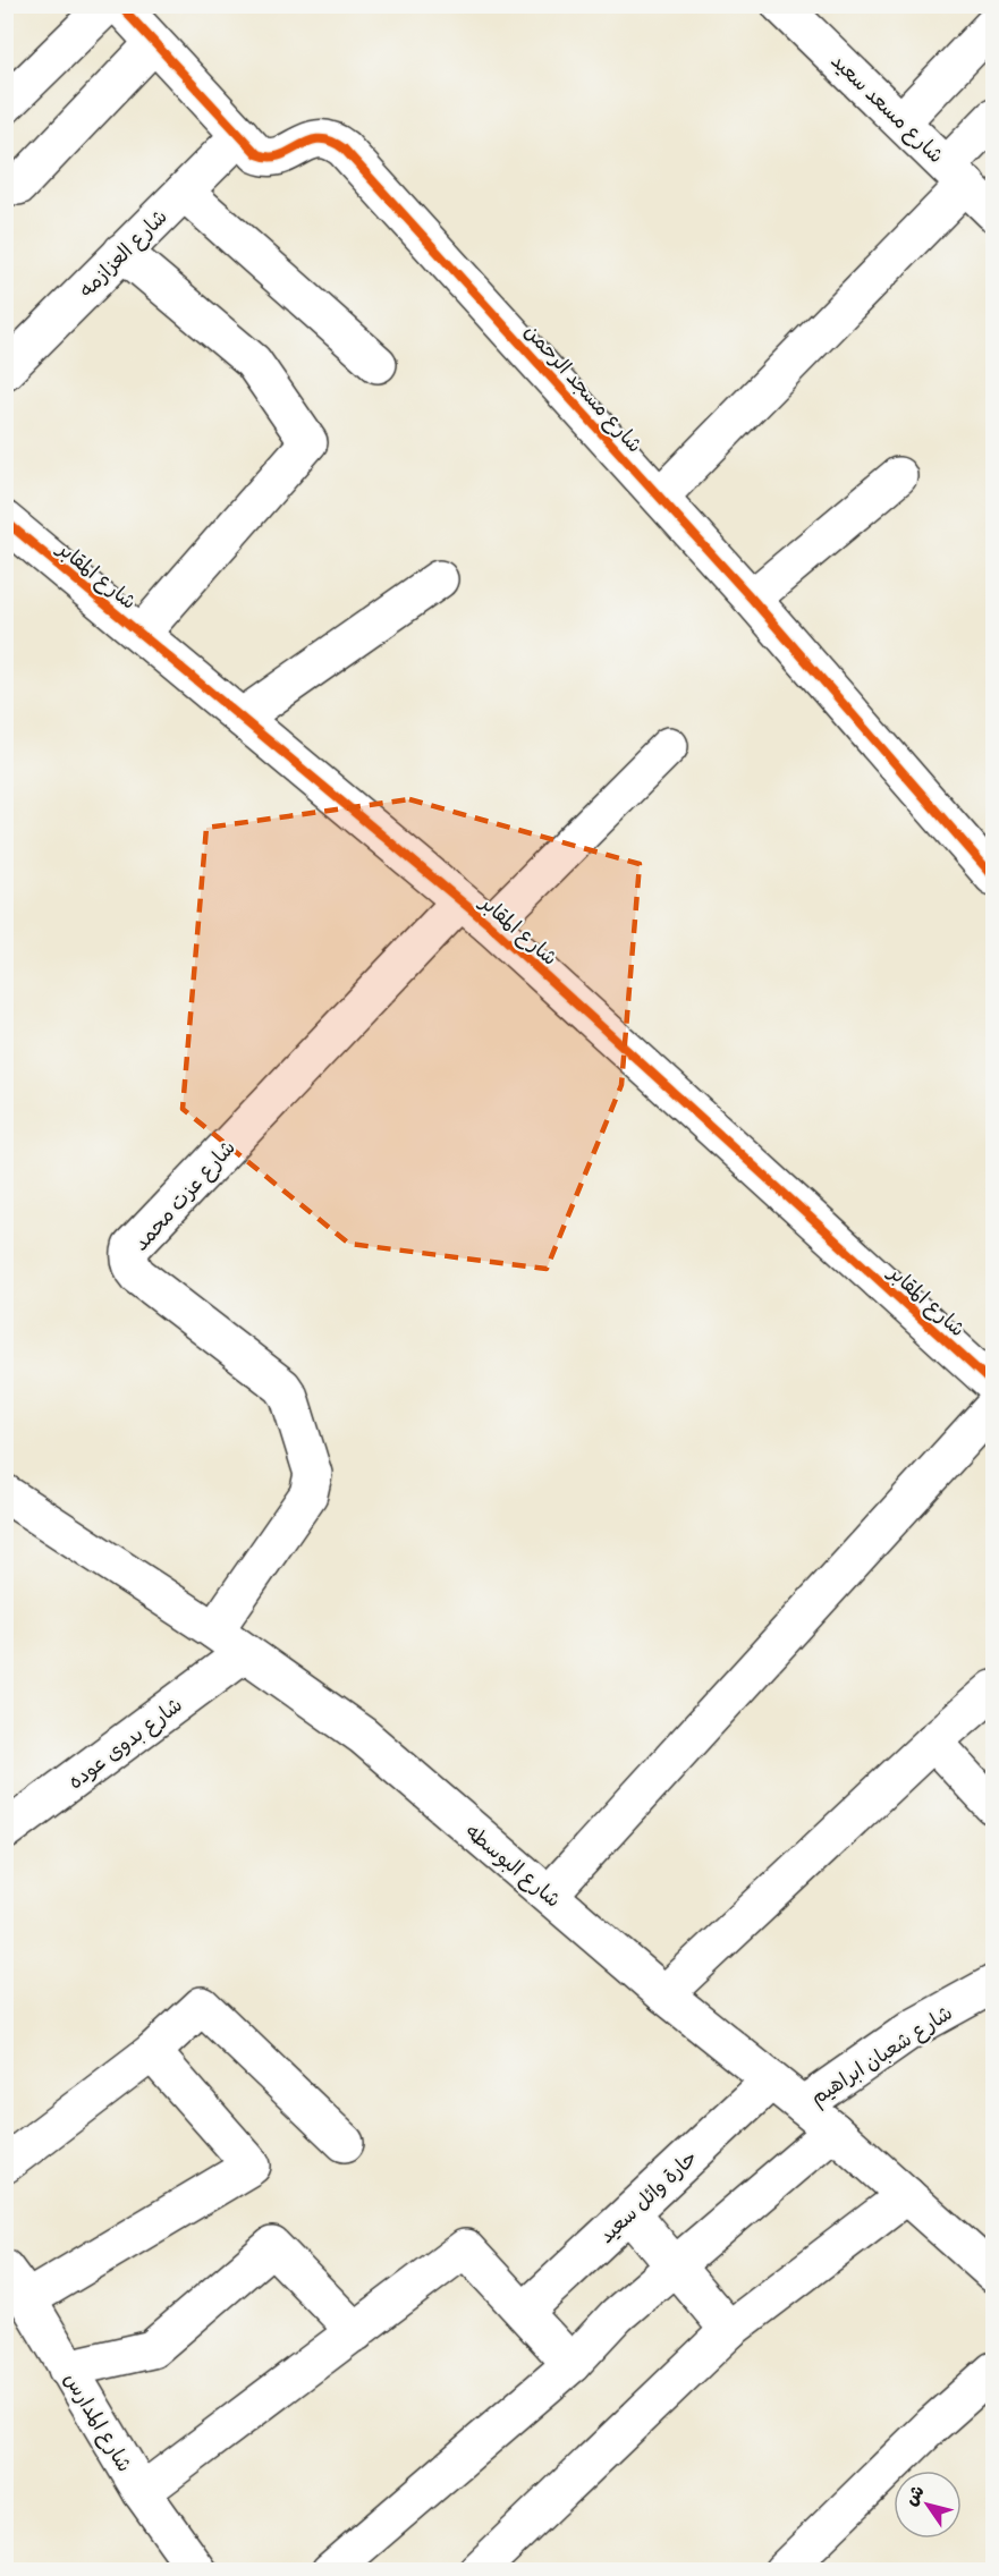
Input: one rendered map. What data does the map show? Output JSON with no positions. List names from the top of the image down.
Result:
{
  "streets": {
    "street": [
      "شارع مسعد سعيد",
      "شارع العزازمه",
      "شارع مسجد الرحمن",
      "شارع المقابر",
      "شارع عزت محمد",
      "شارع بدوى عوده",
      "شارع البوسطه",
      "شارع شعبان ابراهيم",
      "حارة وائل سعيد",
      "شارع المدارس"
    ]
  },
  "crossings": [
    ["شارع العزازمه", "شارع مسجد الرحمن"],
    ["شارع المقابر", "شارع عزت محمد"],
    ["شارع عزت محمد", "شارع البوسطه"],
    ["شارع بدوى عوده", "شارع البوسطه"],
    ["شارع البوسطه", "شارع شعبان ابراهيم"],
    ["شارع البوسطه", "حارة وائل سعيد"]
  ],
  "north": "top left"
}
